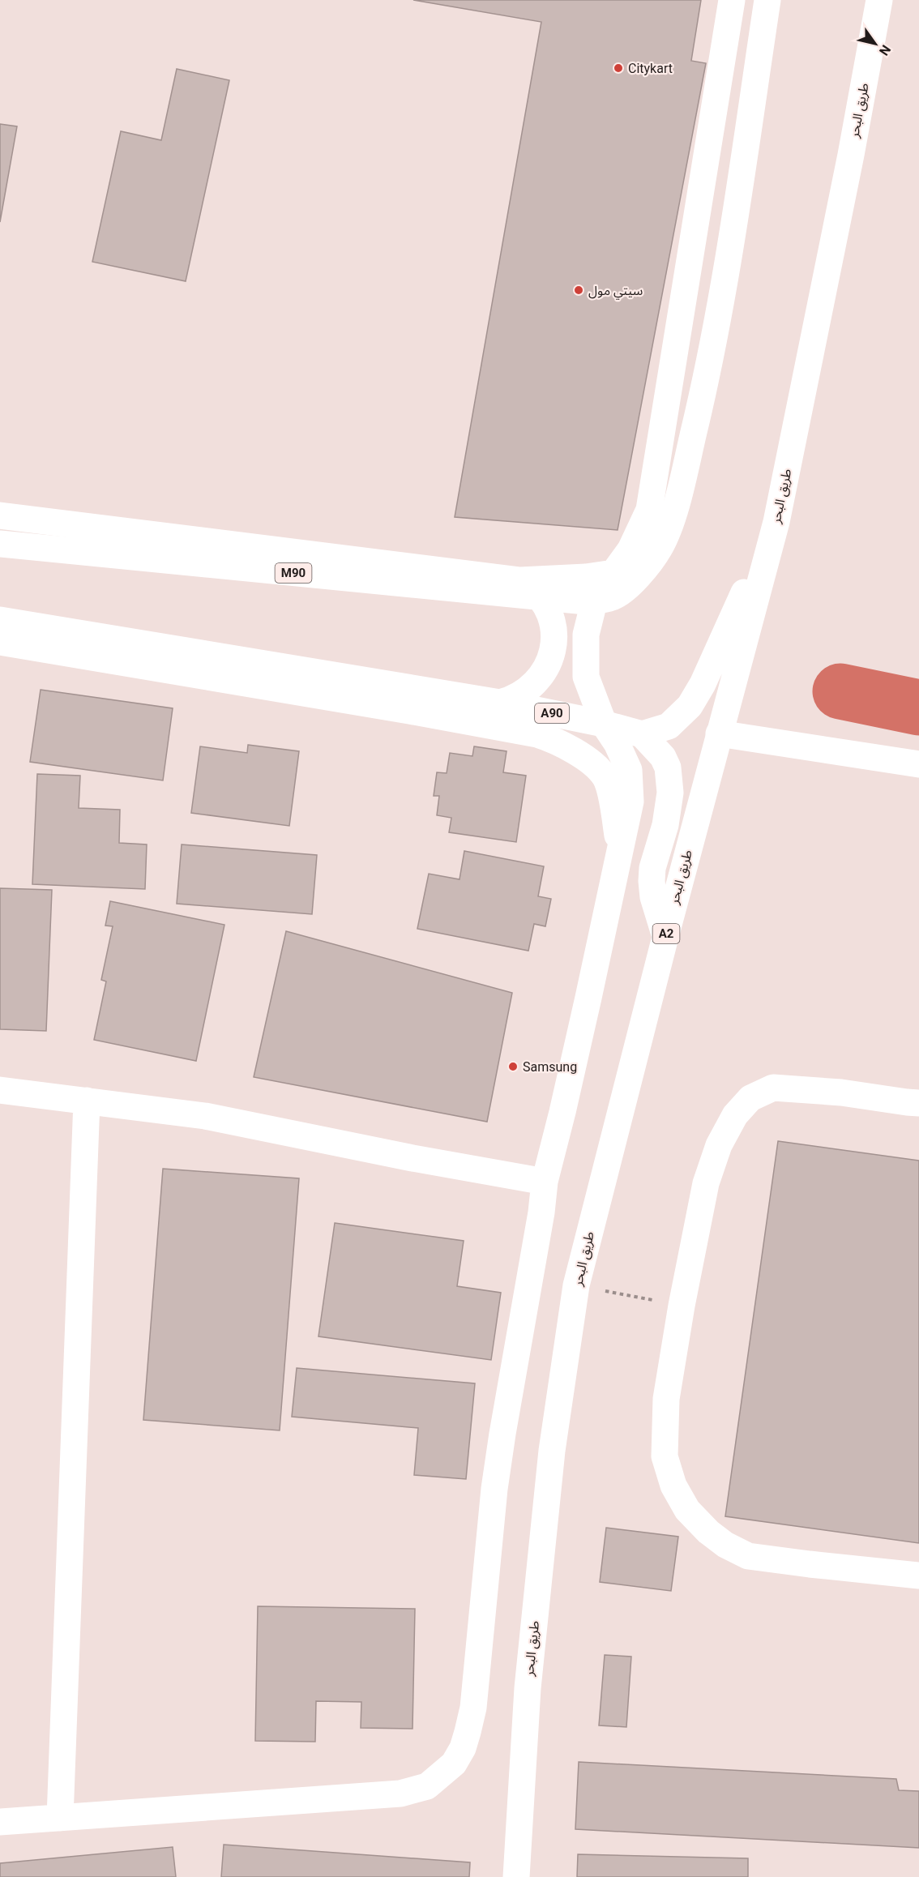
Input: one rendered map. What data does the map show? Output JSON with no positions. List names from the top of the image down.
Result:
{
  "streets": {
    "main road": [
      "طريق البحر",
      "M90",
      "A90",
      "A2"
    ]
  },
  "places": ["Citykart", "سيتي مول", "Samsung"],
  "north": "bottom right"
}
